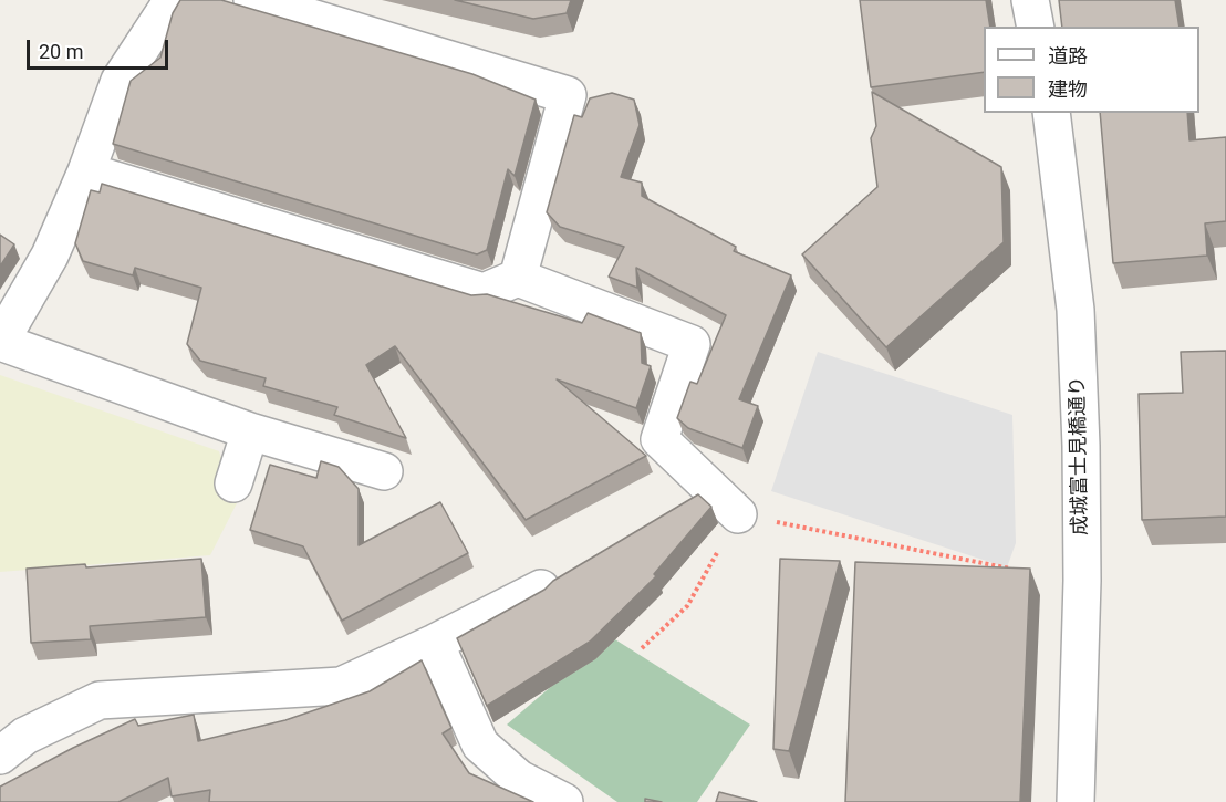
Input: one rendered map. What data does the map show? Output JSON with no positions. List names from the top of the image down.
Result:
{
  "streets": {
    "street": ["成城富士見橋通り"]
  },
  "legend": ["道路", "建物"],
  "scale_bar": "20 m"
}
